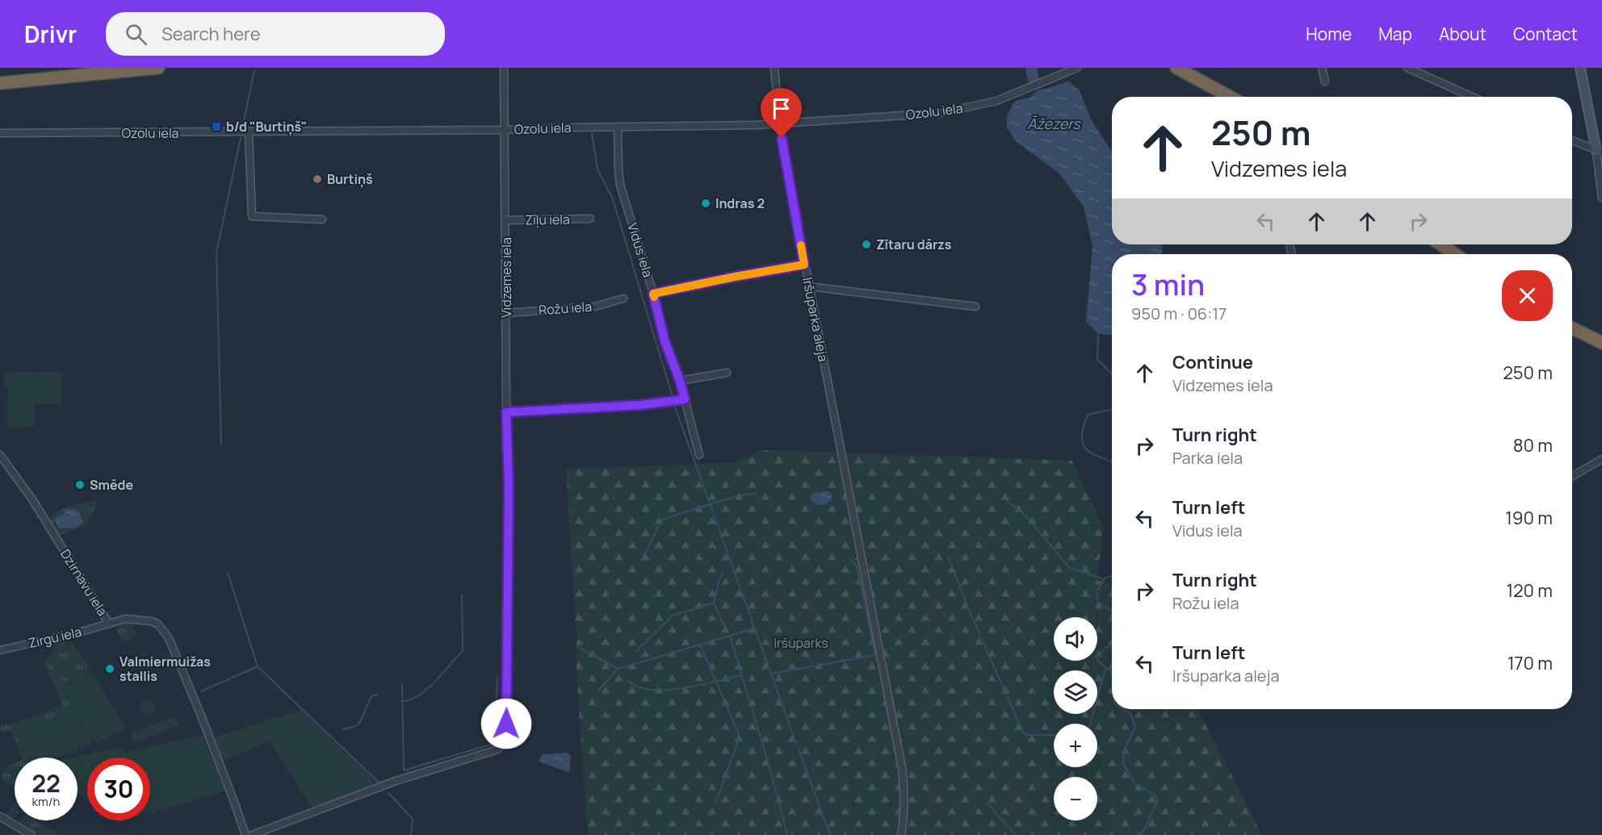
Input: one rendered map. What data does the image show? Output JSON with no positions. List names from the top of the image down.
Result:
{
  "streets": {
    "street": [
      "Ozolu iela",
      "Zīļu iela",
      "Vidus iela",
      "Vidzemes iela",
      "Rožu iela",
      "Iršuparka aleja",
      "Dzirnavu iela",
      "Zirgu iela"
    ]
  },
  "crossings": [
    ["Ozolu iela", "Vidus iela"],
    ["Ozolu iela", "Vidzemes iela"],
    ["Ozolu iela", "Iršuparka aleja"],
    ["Zīļu iela", "Vidzemes iela"],
    ["Vidzemes iela", "Rožu iela"],
    ["Dzirnavu iela", "Zirgu iela"]
  ],
  "water": ["Āžezers"],
  "parks": ["Iršuparks"],
  "places": {
    "transit": ["b/d \"Burtiņš\""],
    "other": [
      "Burtiņš",
      "Indras 2",
      "Zītaru dārzs",
      "Smēde",
      "Valmiermuižas stallis"
    ]
  },
  "page": {
    "header": "Drivr",
    "search": "Search here",
    "nav": [
      "Home",
      "Map",
      "About",
      "Contact"
    ],
    "turn": ["250 m", "Vidzemes iela"],
    "heading": ["3 min", "950 m · 06:17"],
    "list": [
      {
        "name": "Continue",
        "note": "Vidzemes iela",
        "value": "250 m"
      },
      {
        "name": "Turn right",
        "note": "Parka iela",
        "value": "80 m"
      },
      {
        "name": "Turn left",
        "note": "Vidus iela",
        "value": "190 m"
      },
      {
        "name": "Turn right",
        "note": "Rožu iela",
        "value": "120 m"
      },
      {
        "name": "Turn left",
        "note": "Iršuparka aleja",
        "value": "170 m"
      }
    ],
    "map_buttons": ["+", "−"],
    "speed": "22 km/h",
    "limit": "30"
  }
}
